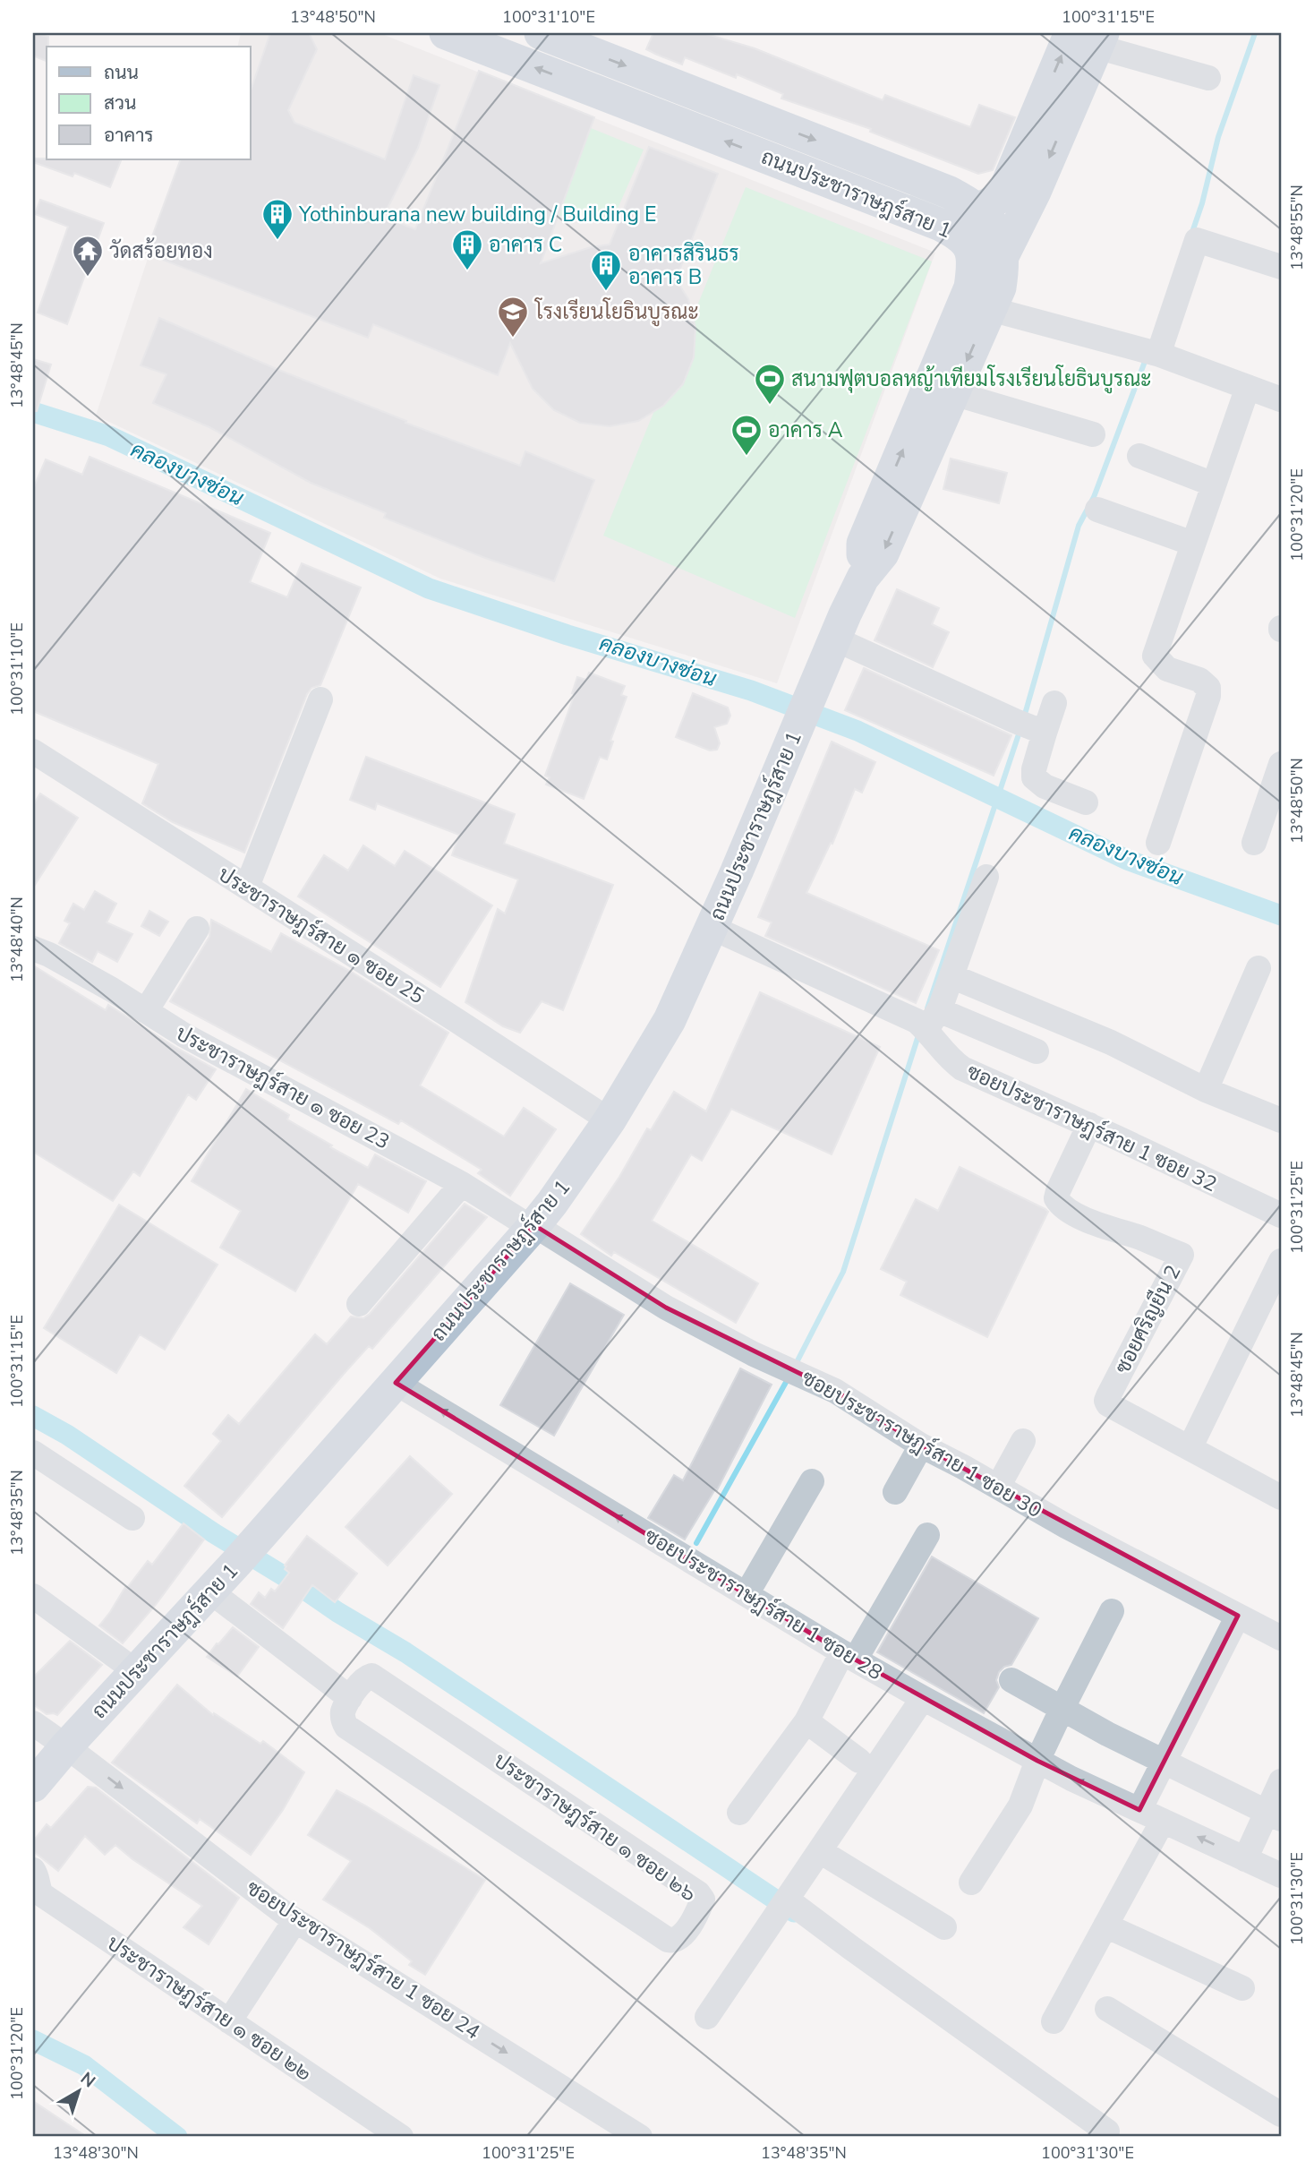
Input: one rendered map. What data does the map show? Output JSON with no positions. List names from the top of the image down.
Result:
{
  "streets": {
    "main road": ["ถนนประชาราษฎร์สาย 1"],
    "street": [
      "ประชาราษฎร์สาย ๑ ซอย 25",
      "ประชาราษฎร์สาย ๑ ซอย 23",
      "ซอยประชาราษฎร์สาย 1 ซอย 32",
      "ซอยศริญยืน 2",
      "ซอยประชาราษฎร์สาย 1 ซอย 30",
      "ซอยประชาราษฎร์สาย 1 ซอย 28",
      "ประชาราษฎร์สาย ๑ ซอย ๒๖",
      "ซอยประชาราษฎร์สาย 1 ซอย 24",
      "ประชาราษฎร์สาย ๑ ซอย ๒๒"
    ]
  },
  "crossings": [
    ["ถนนประชาราษฎร์สาย 1", "ประชาราษฎร์สาย ๑ ซอย 25"],
    ["ถนนประชาราษฎร์สาย 1", "ประชาราษฎร์สาย ๑ ซอย 23"],
    ["ถนนประชาราษฎร์สาย 1", "ซอยประชาราษฎร์สาย 1 ซอย 32"],
    ["ถนนประชาราษฎร์สาย 1", "ซอยประชาราษฎร์สาย 1 ซอย 30"],
    ["ถนนประชาราษฎร์สาย 1", "ซอยประชาราษฎร์สาย 1 ซอย 28"],
    ["ถนนประชาราษฎร์สาย 1", "ซอยประชาราษฎร์สาย 1 ซอย 24"],
    ["ประชาราษฎร์สาย ๑ ซอย 23", "ซอยประชาราษฎร์สาย 1 ซอย 30"],
    ["ซอยประชาราษฎร์สาย 1 ซอย 32", "ซอยศริญยืน 2"]
  ],
  "one_way": ["ซอยประชาราษฎร์สาย 1 ซอย 24"],
  "water": ["คลองบางซ่อน"],
  "places": {
    "building": ["Yothinburana new building / Building E", "อาคาร C", "อาคารสิรินธร อาคาร B"],
    "temple": ["วัดสร้อยทอง"],
    "school or university": ["โรงเรียนโยธินบูรณะ"],
    "sports": ["สนามฟุตบอลหญ้าเทียมโรงเรียนโยธินบูรณะ", "อาคาร A"]
  },
  "legend": ["ถนน", "สวน", "อาคาร"],
  "north": "top right",
  "coordinates": [
    "13°48'50\"N",
    "100°31'10\"E",
    "100°31'15\"E",
    "13°48'55\"N",
    "13°48'45\"N",
    "100°31'20\"E",
    "13°48'40\"N",
    "100°31'25\"E",
    "13°48'35\"N",
    "100°31'30\"E",
    "13°48'30\"N"
  ]
}
